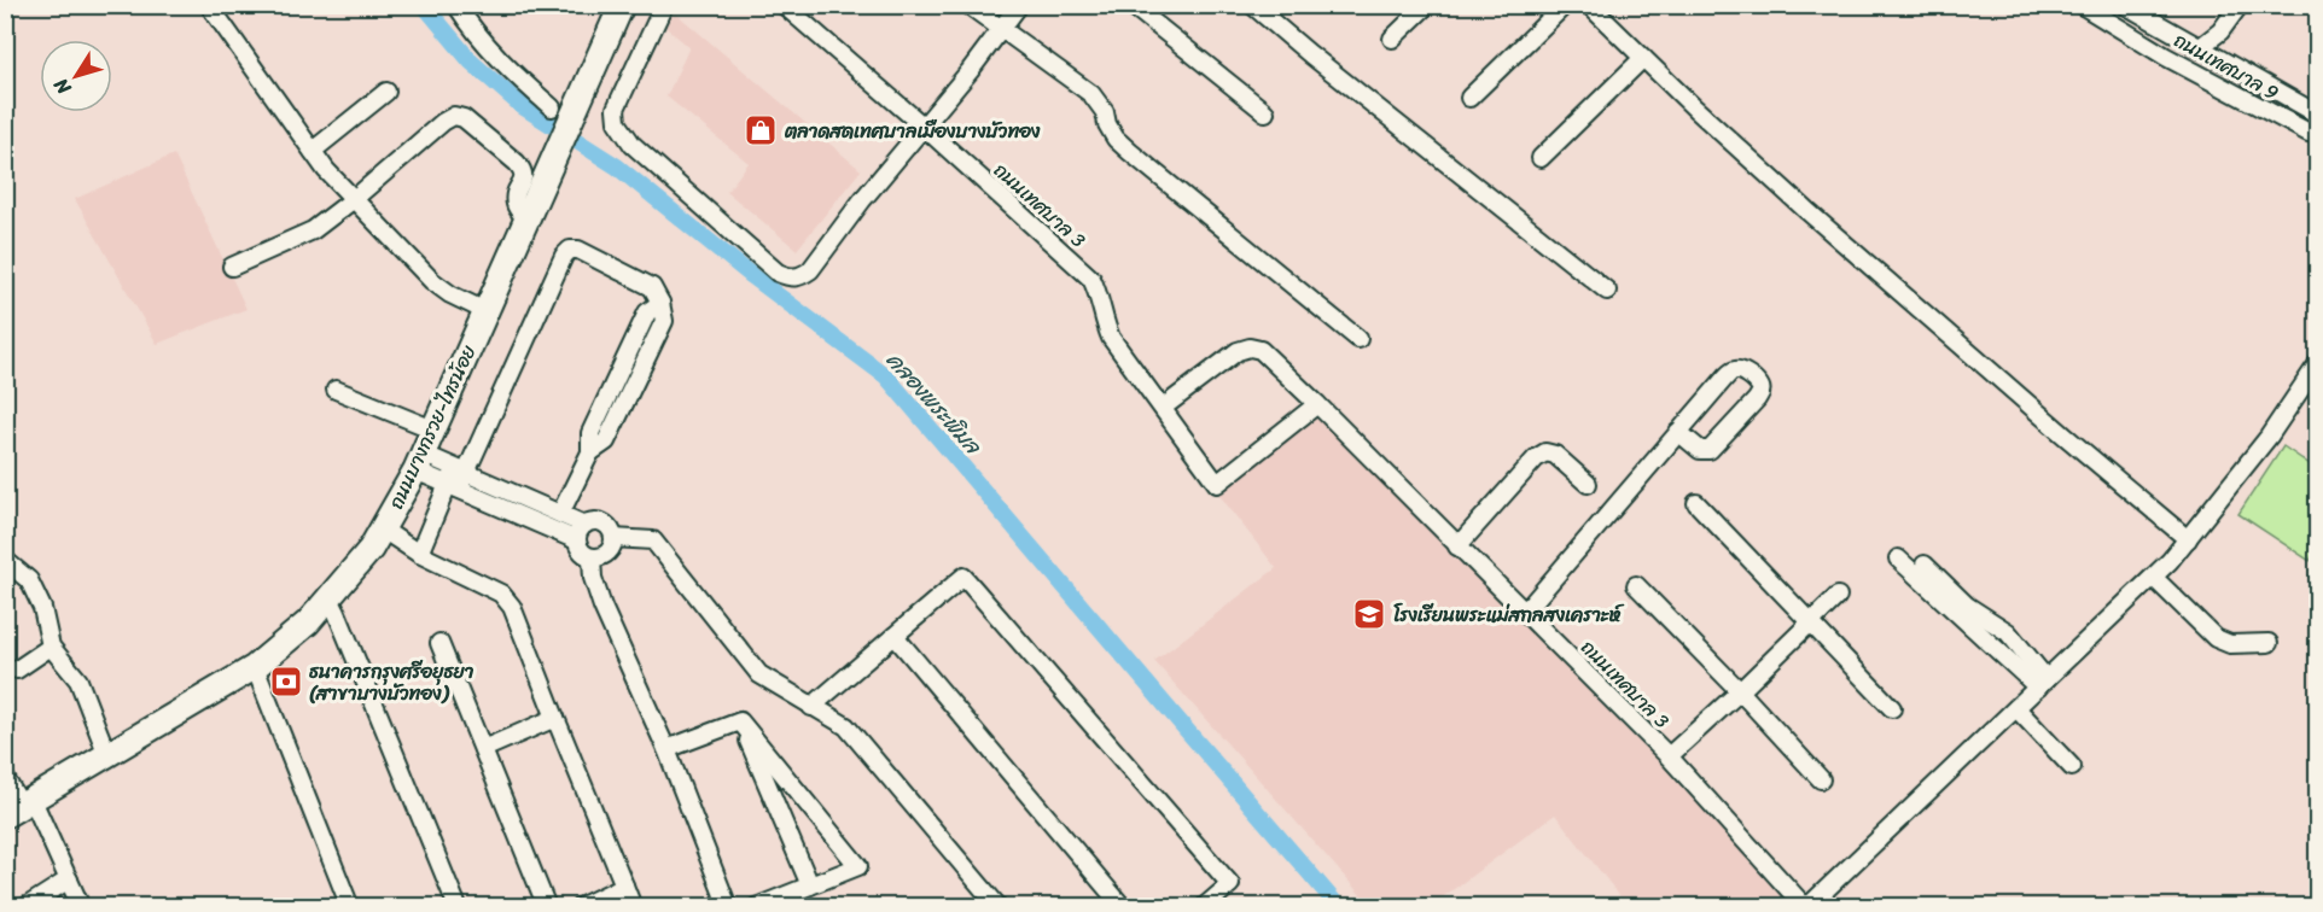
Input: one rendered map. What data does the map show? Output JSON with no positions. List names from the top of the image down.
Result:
{
  "streets": {
    "main road": ["ถนนบางกรวย-ไทรน้อย"],
    "street": ["ถนนเทศบาล 9", "ถนนเทศบาล 3"]
  },
  "water": ["คลองพระพิมล"],
  "places": {
    "shop": ["ตลาดสดเทศบาลเมืองบางบัวทอง"],
    "school or university": ["โรงเรียนพระแม่สกลสงเคราะห์"],
    "bank": ["ธนาคารกรุงศรีอยุธยา (สาขาบางบัวทอง)"]
  },
  "north": "bottom left"
}
